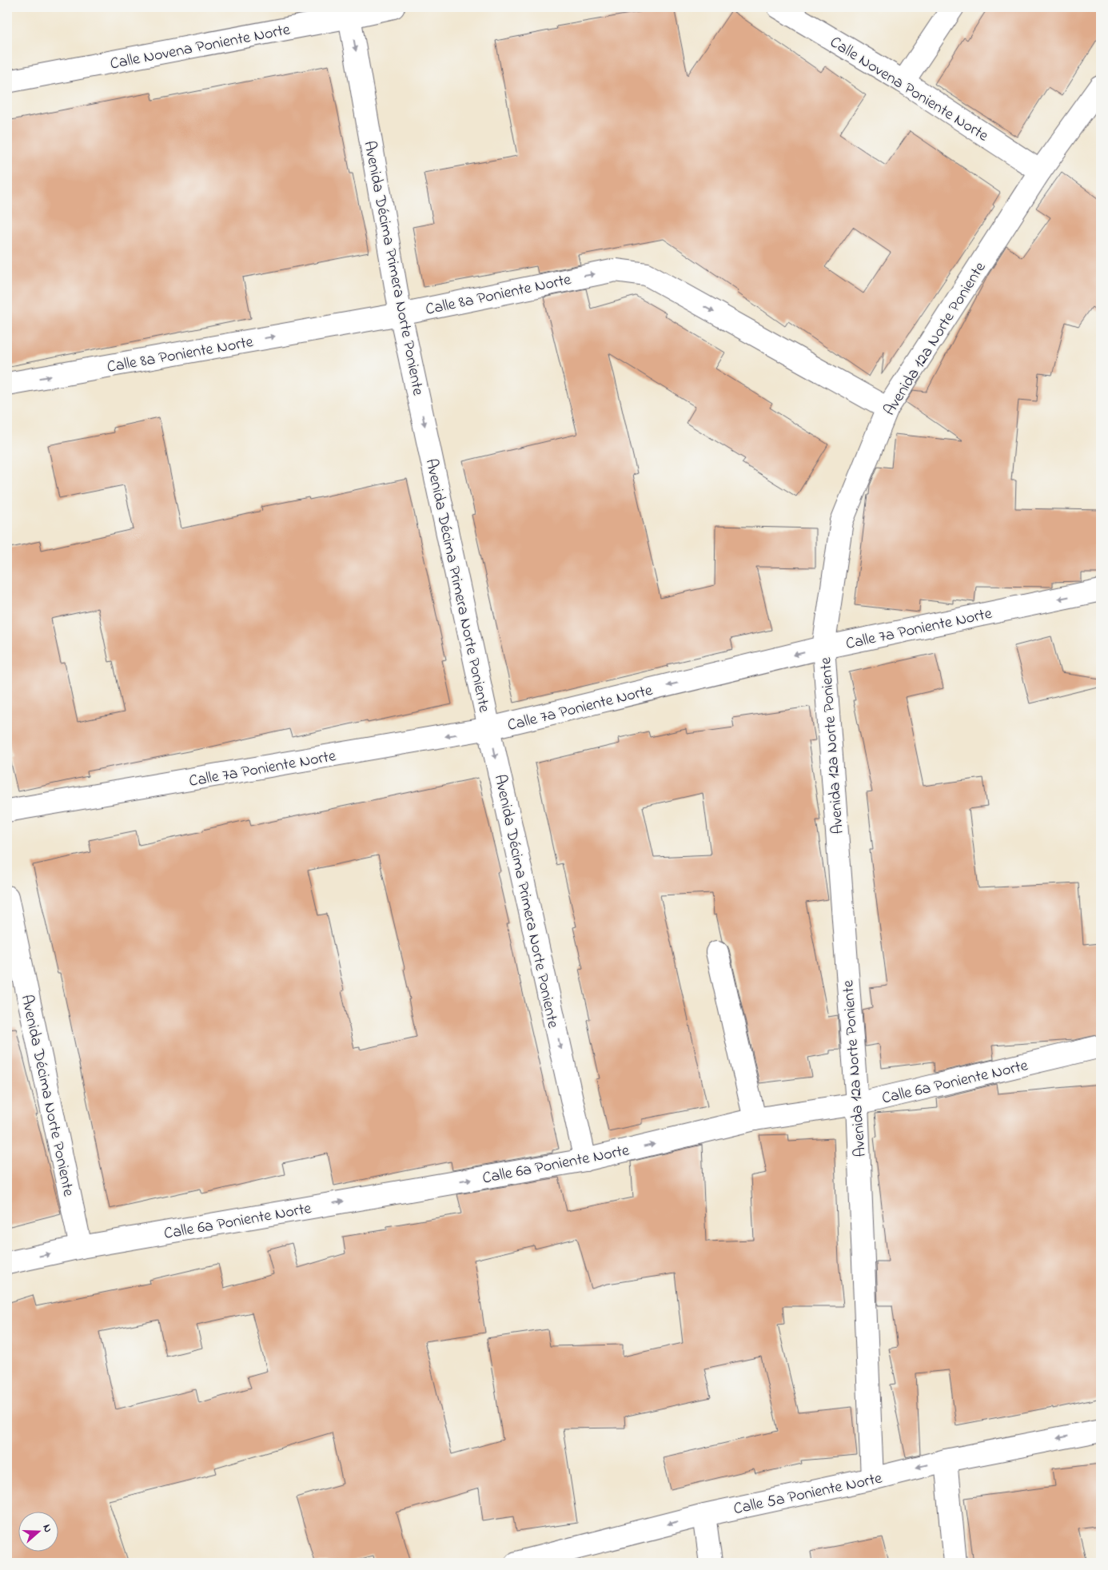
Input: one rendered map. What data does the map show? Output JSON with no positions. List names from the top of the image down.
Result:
{
  "streets": {
    "street": [
      "Calle Novena Poniente Norte",
      "Avenida Décima Primera Norte Poniente",
      "Calle 8a Poniente Norte",
      "Avenida 12a Norte Poniente",
      "Calle 7a Poniente Norte",
      "Calle 6a Poniente Norte",
      "Avenida Décima Norte Poniente",
      "Calle 5a Poniente Norte"
    ]
  },
  "crossings": [
    ["Calle Novena Poniente Norte", "Avenida Décima Primera Norte Poniente"],
    ["Calle Novena Poniente Norte", "Avenida 12a Norte Poniente"],
    ["Avenida Décima Primera Norte Poniente", "Calle 8a Poniente Norte"],
    ["Avenida Décima Primera Norte Poniente", "Calle 7a Poniente Norte"],
    ["Avenida Décima Primera Norte Poniente", "Calle 6a Poniente Norte"],
    ["Calle 8a Poniente Norte", "Avenida 12a Norte Poniente"],
    ["Avenida 12a Norte Poniente", "Calle 7a Poniente Norte"],
    ["Avenida 12a Norte Poniente", "Calle 6a Poniente Norte"],
    ["Avenida 12a Norte Poniente", "Calle 5a Poniente Norte"],
    ["Calle 6a Poniente Norte", "Avenida Décima Norte Poniente"]
  ],
  "one_way": [
    "Avenida Décima Primera Norte Poniente",
    "Calle 8a Poniente Norte",
    "Calle 7a Poniente Norte",
    "Calle 6a Poniente Norte",
    "Calle 5a Poniente Norte"
  ],
  "north": "right"
}
